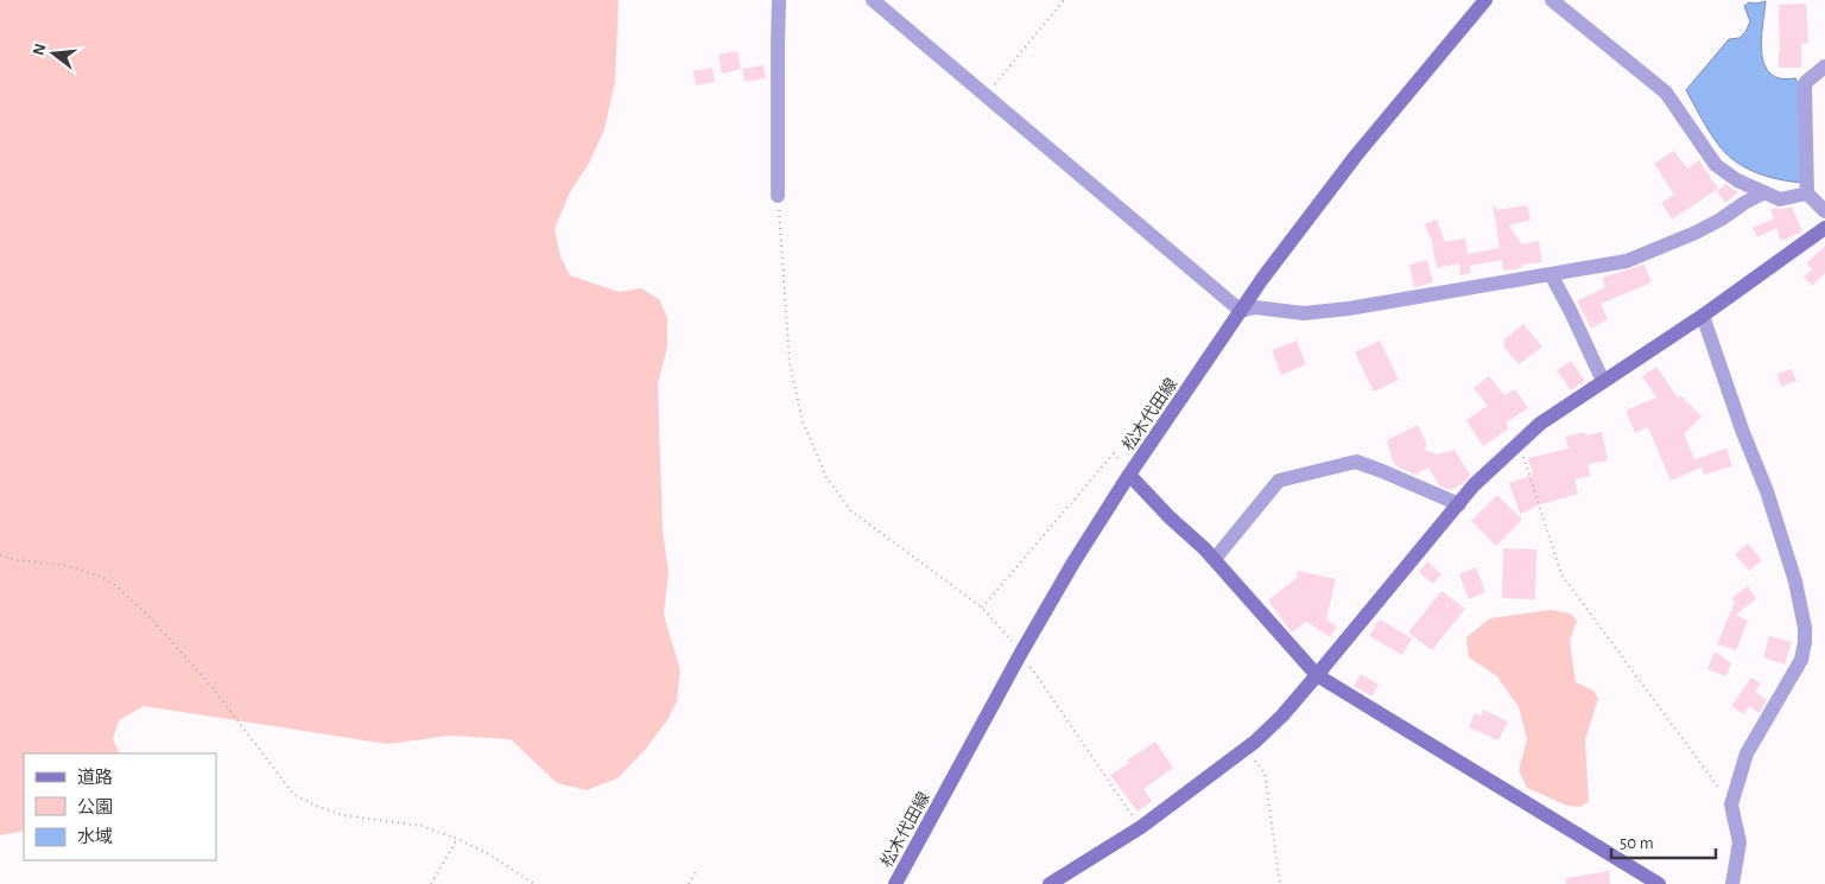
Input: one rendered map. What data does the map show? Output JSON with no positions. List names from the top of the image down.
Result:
{
  "streets": {
    "street": ["松木代田線"]
  },
  "legend": ["道路", "公園", "水域"],
  "scale_bar": "50 m",
  "north": "left"
}
